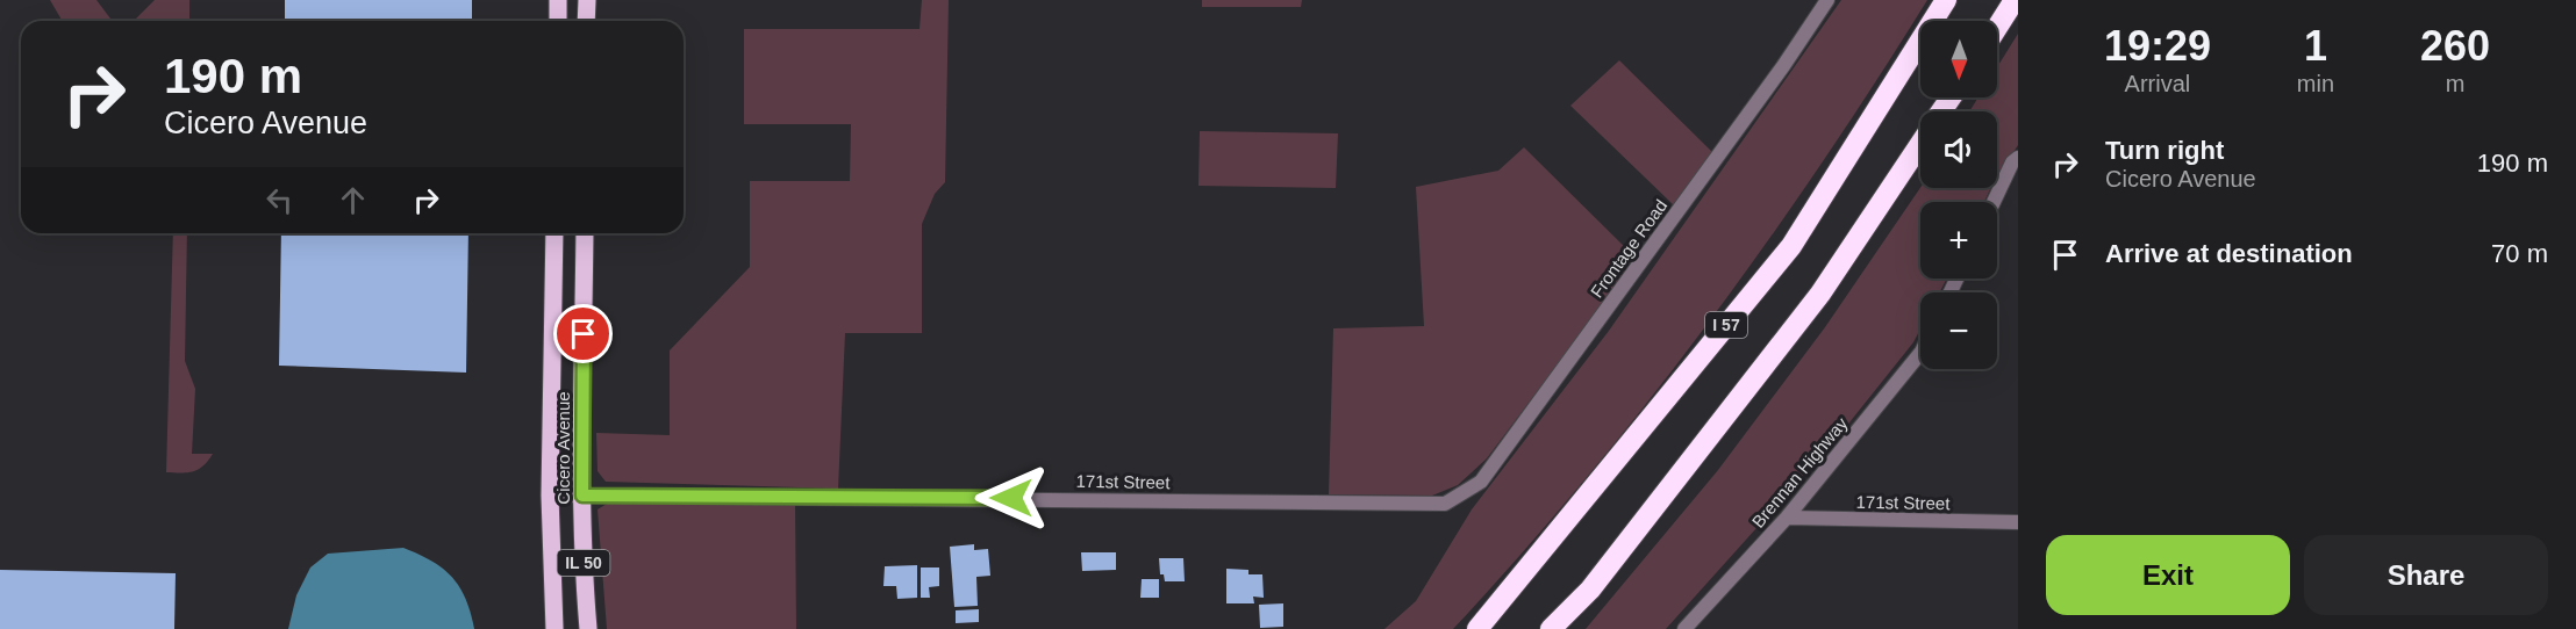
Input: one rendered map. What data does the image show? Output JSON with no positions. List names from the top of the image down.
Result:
{
  "streets": {
    "highway": ["I 57"],
    "main road": ["Cicero Avenue", "IL 50"],
    "street": ["Frontage Road", "Brennan Highway", "171st Street"]
  },
  "crossings": [
    ["Frontage Road", "171st Street"],
    ["Cicero Avenue", "171st Street"],
    ["Brennan Highway", "171st Street"]
  ],
  "north": "bottom",
  "page": {
    "eta": [
      "19:29",
      "Arrival",
      "1",
      "min",
      "260",
      "m"
    ],
    "map_buttons": ["+", "−"],
    "turn": ["190 m", "Cicero Avenue"],
    "list": [
      {
        "name": "Turn right",
        "note": "Cicero Avenue",
        "value": "190 m"
      },
      {
        "name": "Arrive at destination",
        "value": "70 m"
      }
    ],
    "buttons": ["Exit", "Share"]
  }
}
